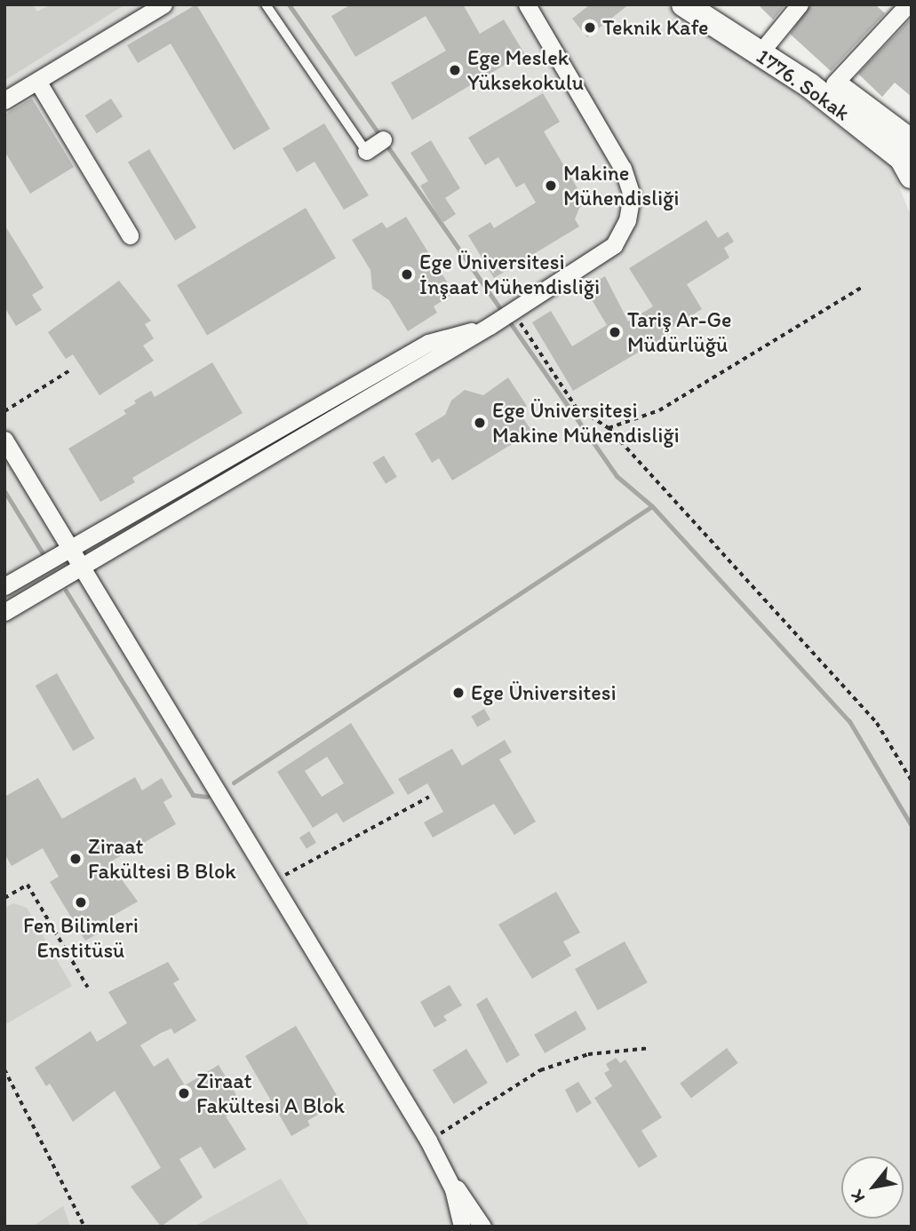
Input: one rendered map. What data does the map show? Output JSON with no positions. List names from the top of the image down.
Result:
{
  "streets": {
    "street": ["1776. Sokak"]
  },
  "places": [
    "Teknik Kafe",
    "Ege Meslek Yüksekokulu",
    "Makine Mühendisliği",
    "Ege Üniversitesi İnşaat Mühendisliği",
    "Tariş Ar-Ge Müdürlüğü",
    "Ege Üniversitesi Makine Mühendisliği",
    "Ege Üniversitesi",
    "Ziraat Fakültesi B Blok",
    "Fen Bilimleri Enstitüsü",
    "Ziraat Fakültesi A Blok"
  ],
  "north": "bottom left"
}
